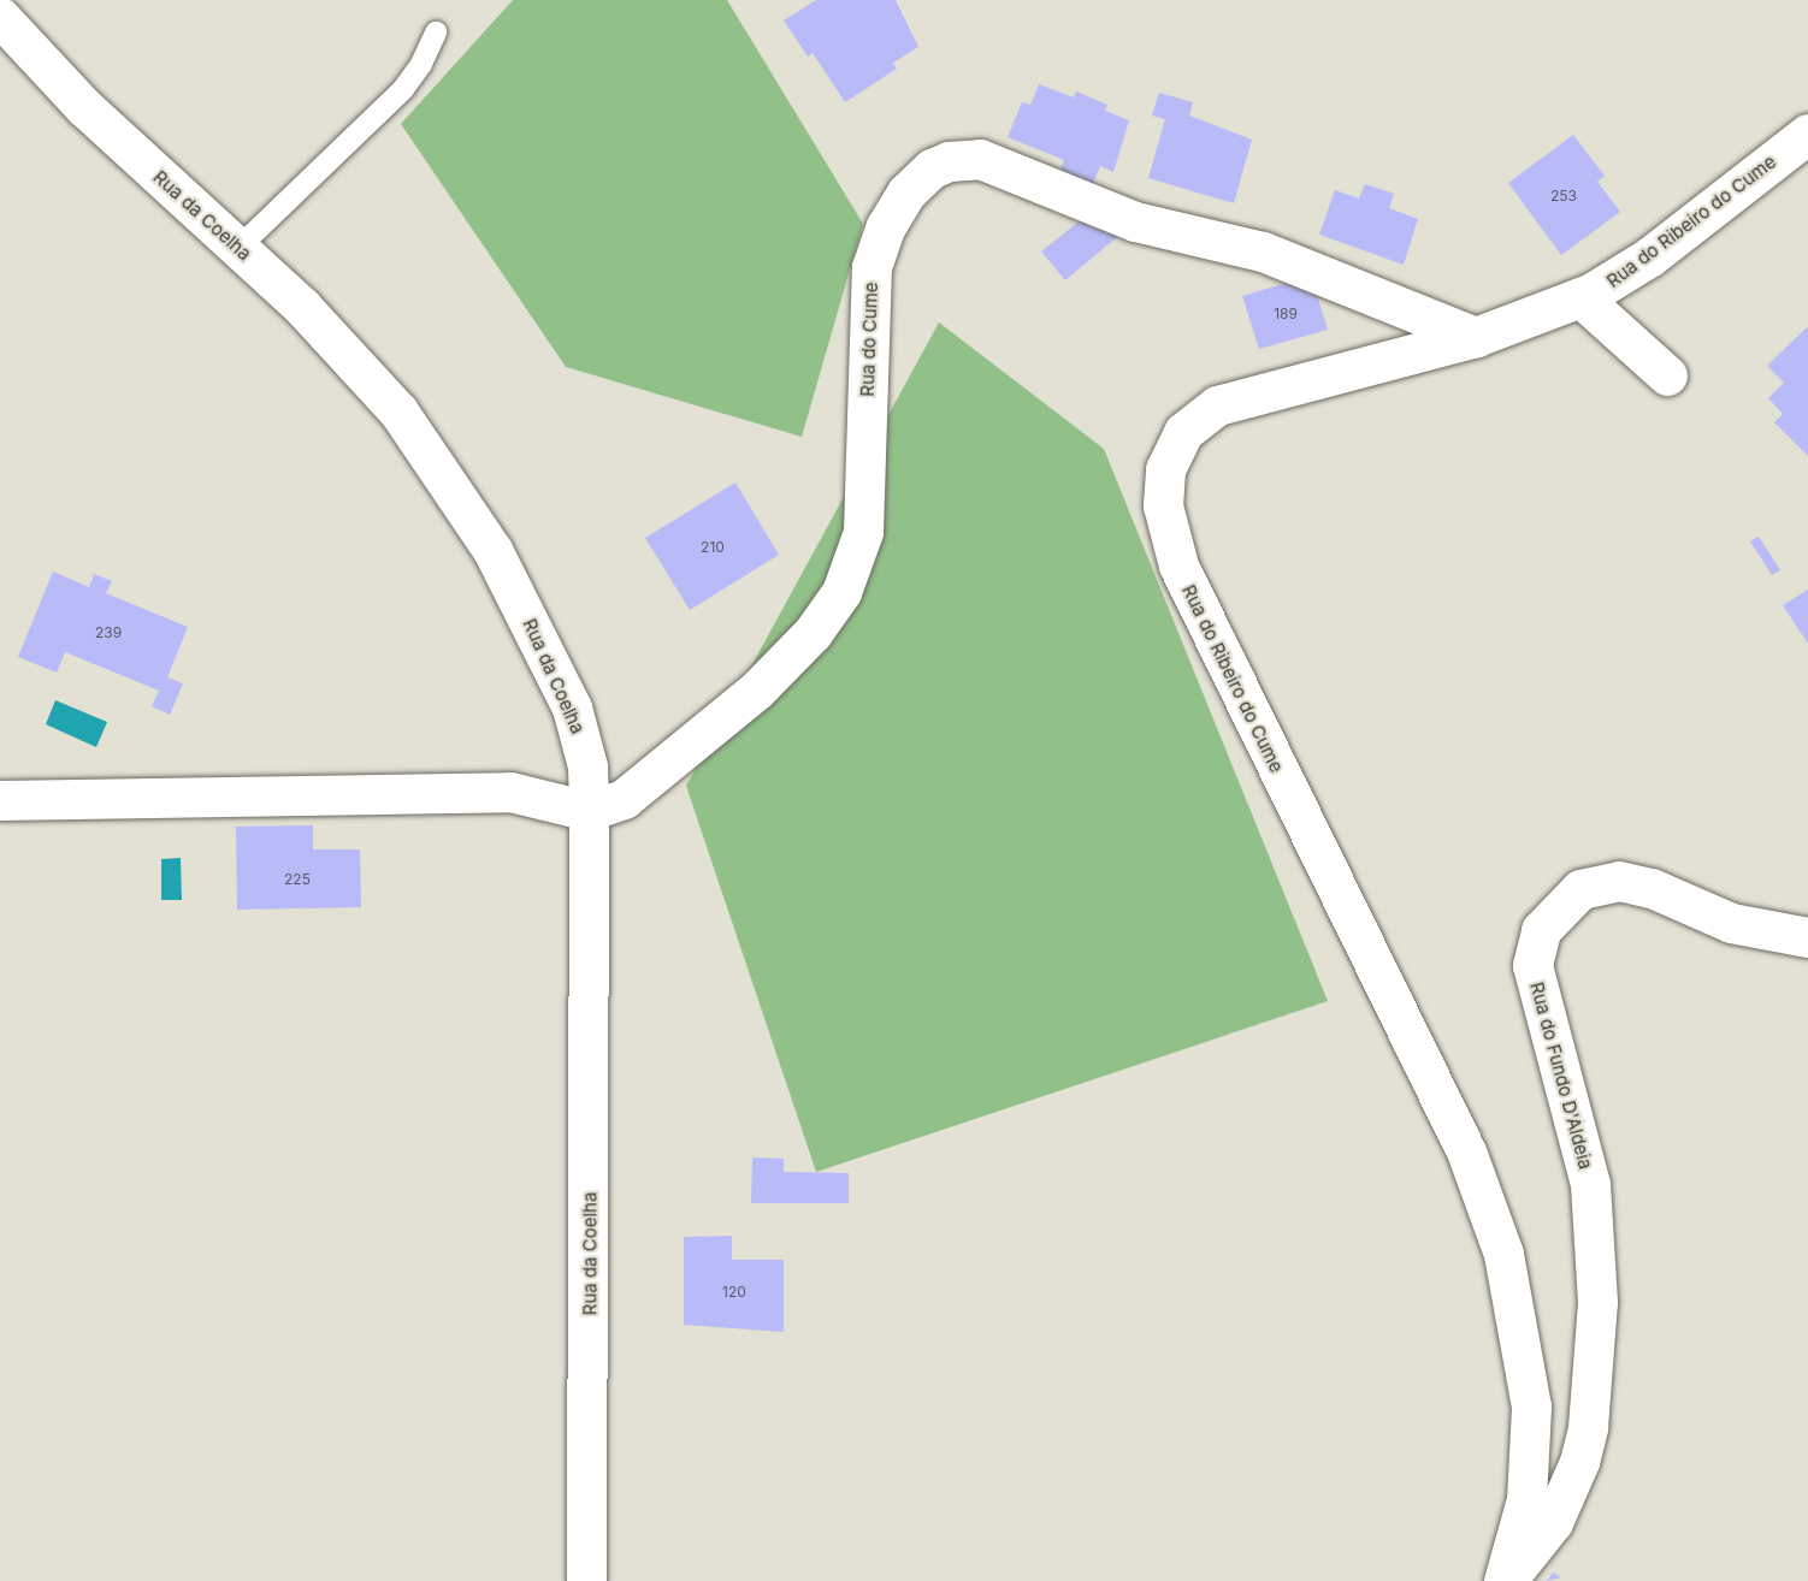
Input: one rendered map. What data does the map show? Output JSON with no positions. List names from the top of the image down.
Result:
{
  "streets": {
    "street": [
      "Rua da Coelha",
      "Rua do Ribeiro do Cume",
      "Rua do Cume",
      "Rua do Fundo D'Aldeia"
    ]
  },
  "crossings": [
    ["Rua da Coelha", "Rua do Cume"],
    ["Rua do Ribeiro do Cume", "Rua do Cume"],
    ["Rua do Ribeiro do Cume", "Rua do Fundo D'Aldeia"]
  ],
  "house_numbers": [
    "253",
    "189",
    "210",
    "239",
    "225",
    "120"
  ]
}
